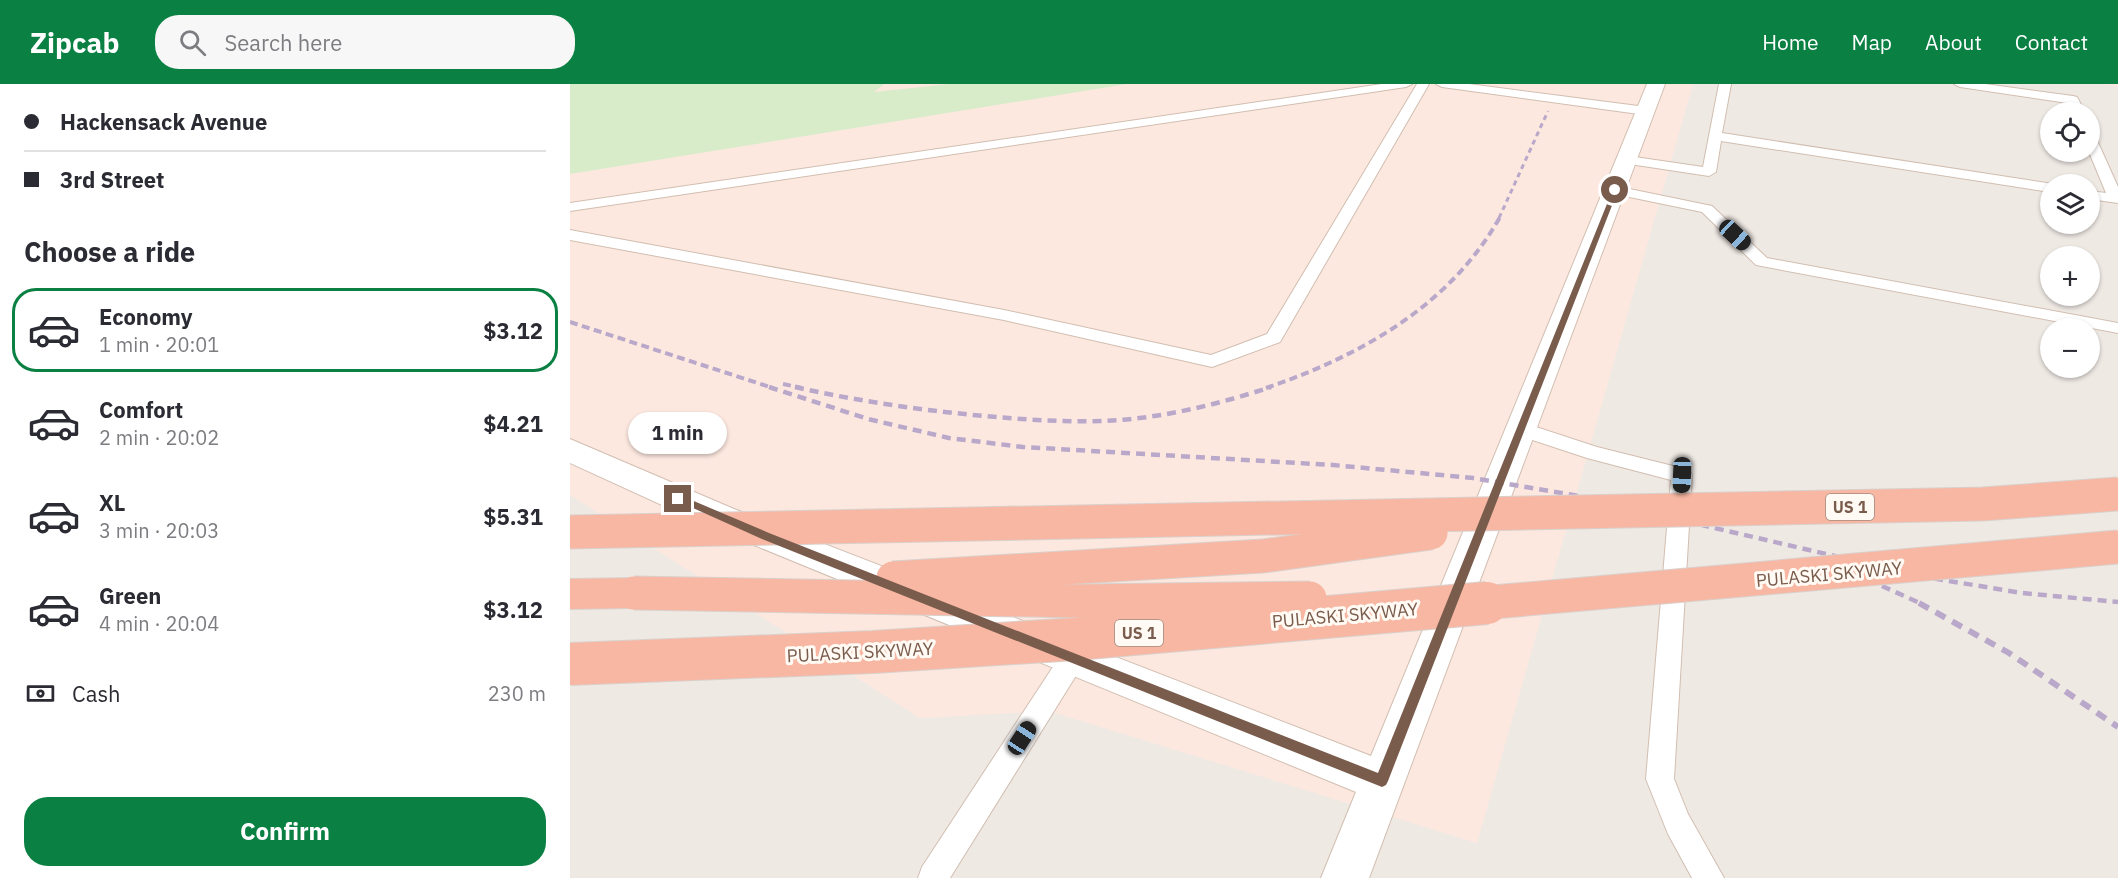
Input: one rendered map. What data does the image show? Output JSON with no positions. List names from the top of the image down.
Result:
{
  "streets": {
    "highway": ["US 1", "PULASKI SKYWAY"]
  },
  "page": {
    "header": "Zipcab",
    "search": "Search here",
    "nav": [
      "Home",
      "Map",
      "About",
      "Contact"
    ],
    "banner": ["Hackensack Avenue", "3rd Street"],
    "map_buttons": ["+", "−"],
    "heading": "Choose a ride",
    "list": [
      {
        "name": "Economy",
        "note": "1 min · 20:01",
        "value": "$3.12"
      },
      {
        "name": "Comfort",
        "note": "2 min · 20:02",
        "value": "$4.21"
      },
      {
        "name": "XL",
        "note": "3 min · 20:03",
        "value": "$5.31"
      },
      {
        "name": "Green",
        "note": "4 min · 20:04",
        "value": "$3.12"
      }
    ],
    "bubble": "1 min",
    "pay": ["Cash", "230 m"],
    "buttons": "Confirm"
  }
}
